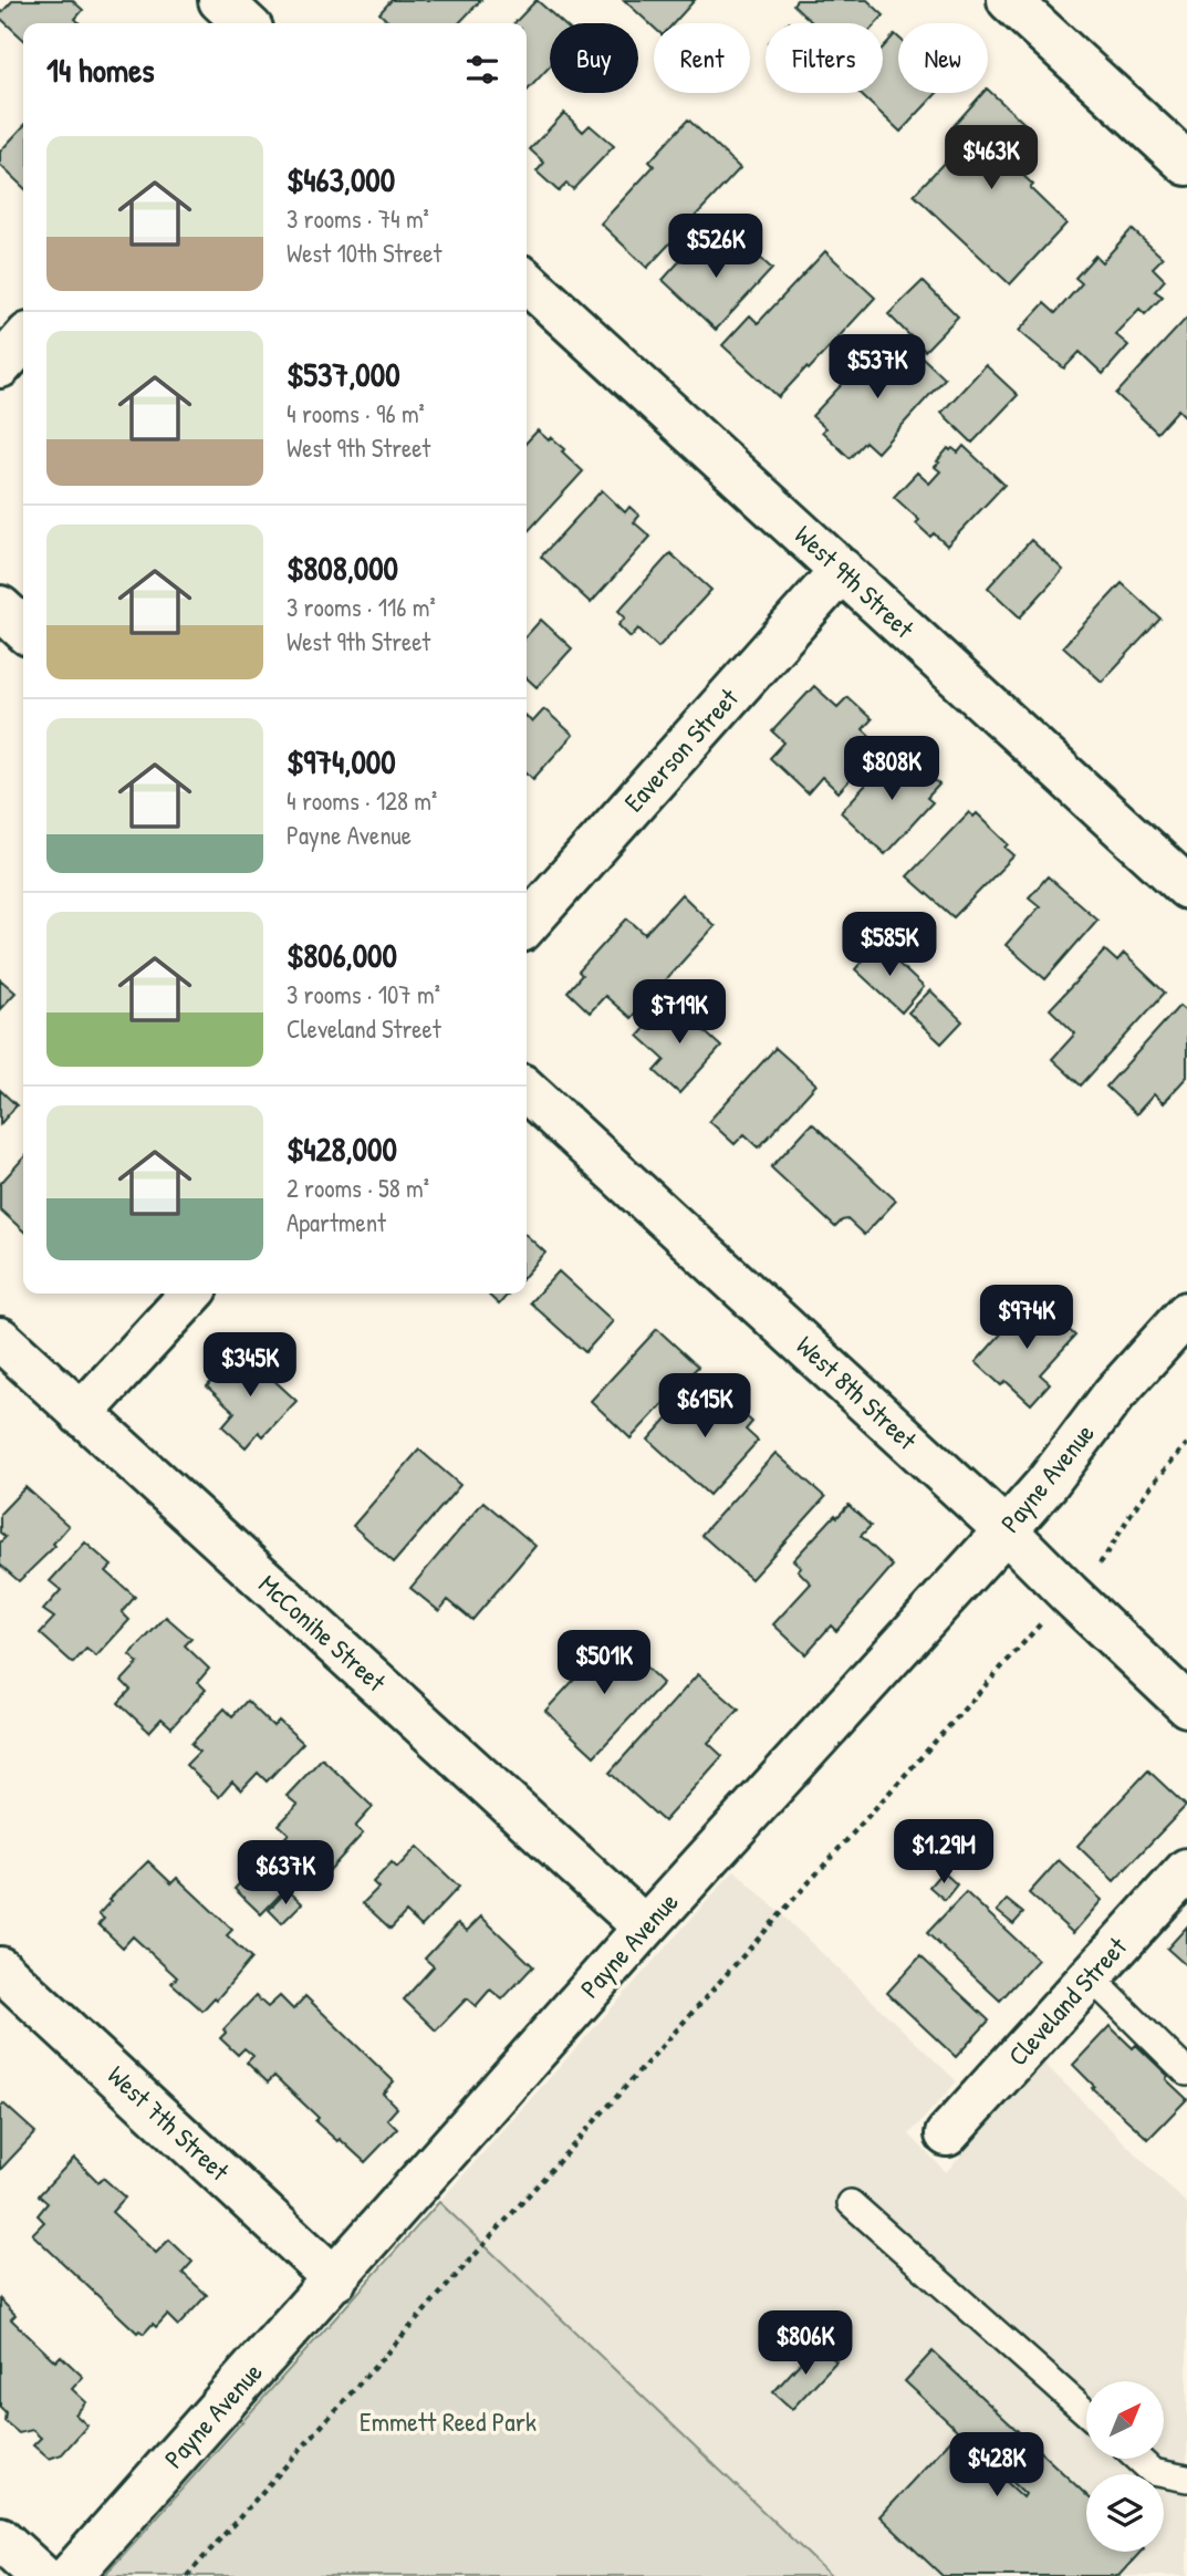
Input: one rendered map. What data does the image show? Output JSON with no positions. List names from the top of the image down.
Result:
{
  "streets": {
    "street": [
      "West 9th Street",
      "Eaverson Street",
      "West 8th Street",
      "Payne Avenue",
      "McConihe Street",
      "Cleveland Street",
      "West 7th Street"
    ]
  },
  "crossings": [
    ["West 9th Street", "Eaverson Street"],
    ["West 8th Street", "Payne Avenue"],
    ["Payne Avenue", "McConihe Street"],
    ["Payne Avenue", "West 7th Street"]
  ],
  "parks": ["Emmett Reed Park"],
  "north": "top right",
  "page": {
    "chip": [
      "Buy",
      "Rent",
      "Filters",
      "New"
    ],
    "heading": "14 homes",
    "list": [
      {
        "name": "$463,000",
        "note": "3 rooms · 74 m² · West 10th Street"
      },
      {
        "name": "$537,000",
        "note": "4 rooms · 96 m² · West 9th Street"
      },
      {
        "name": "$808,000",
        "note": "3 rooms · 116 m² · West 9th Street"
      },
      {
        "name": "$974,000",
        "note": "4 rooms · 128 m² · Payne Avenue"
      },
      {
        "name": "$806,000",
        "note": "3 rooms · 107 m² · Cleveland Street"
      },
      {
        "name": "$428,000",
        "note": "2 rooms · 58 m² · Apartment"
      }
    ],
    "price": [
      "$463K",
      "$526K",
      "$537K",
      "$808K",
      "$585K",
      "$719K",
      "$974K",
      "$345K",
      "$615K",
      "$501K",
      "$1.29M",
      "$637K",
      "$806K",
      "$428K"
    ]
  }
}
